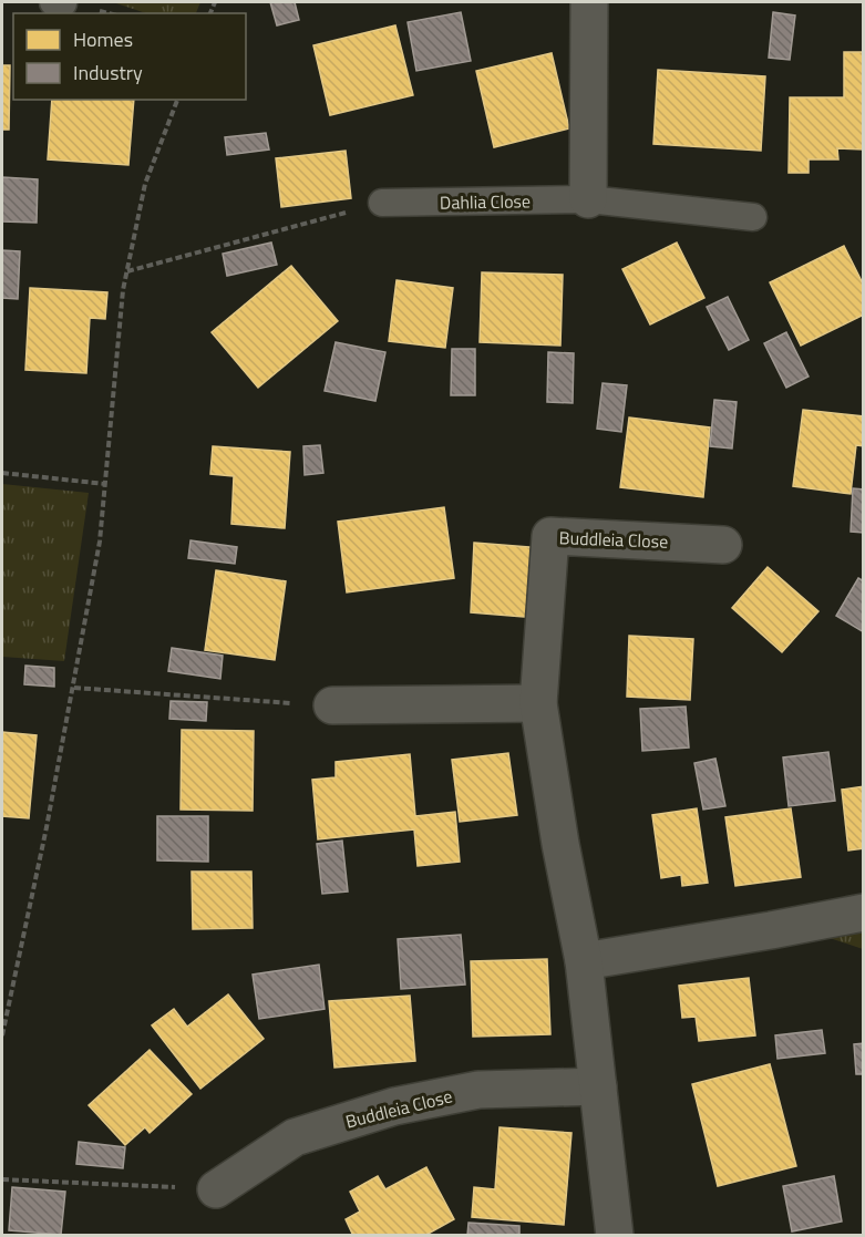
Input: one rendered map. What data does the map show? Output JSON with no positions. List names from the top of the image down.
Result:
{
  "streets": {
    "street": ["Buddleia Close"],
    "lane": ["Dahlia Close"]
  },
  "legend": ["Homes", "Industry"]
}
